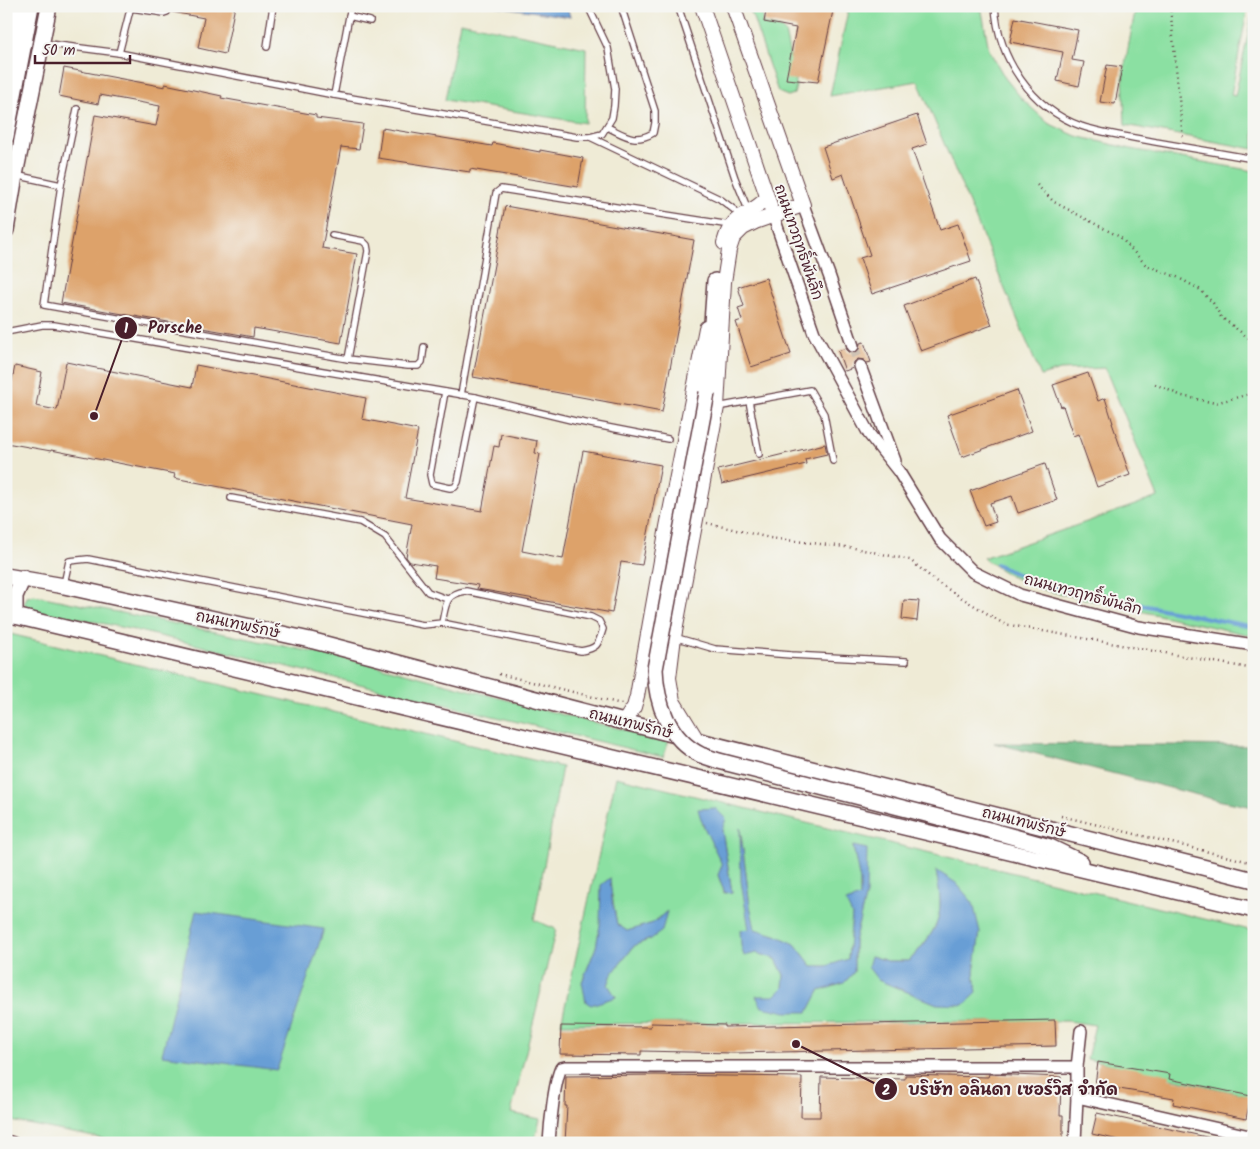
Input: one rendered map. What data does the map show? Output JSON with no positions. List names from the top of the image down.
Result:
{
  "streets": {
    "main road": ["ถนนเทพรักษ์"],
    "street": ["ถนนเทวฤทธิ์พันลึก"]
  },
  "places": ["Porsche", "บริษัท อลินดา เซอร์วิส จำกัด"],
  "scale_bar": "50 m"
}
